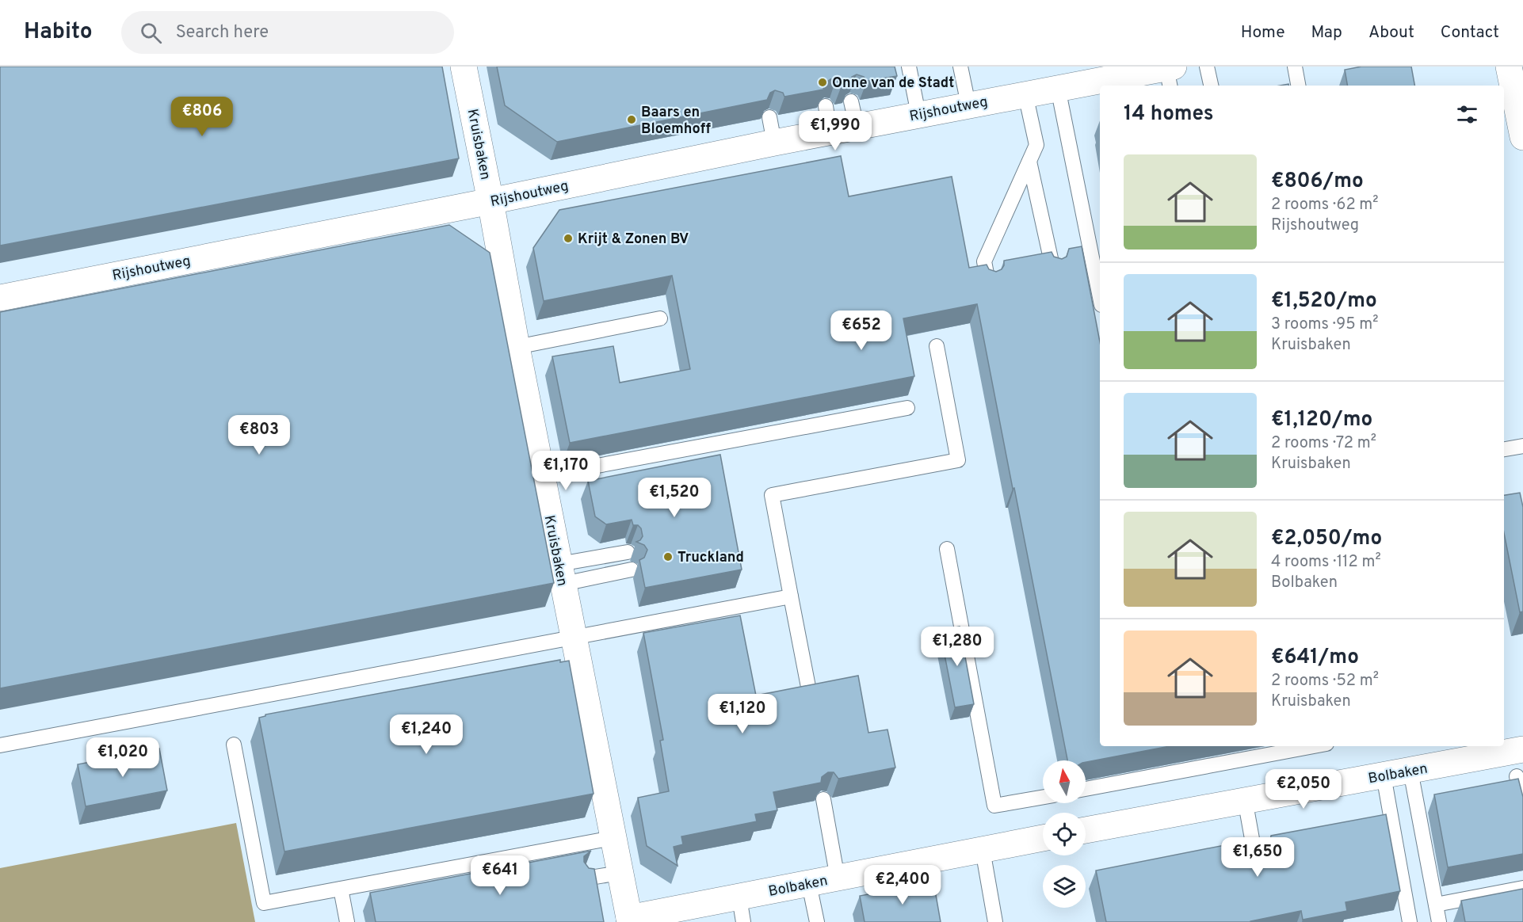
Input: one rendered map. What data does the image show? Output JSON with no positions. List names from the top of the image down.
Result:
{
  "streets": {
    "street": ["Rijshoutweg", "Kruisbaken", "Bolbaken"]
  },
  "crossings": [
    ["Rijshoutweg", "Kruisbaken"],
    ["Kruisbaken", "Bolbaken"]
  ],
  "places": [
    "Onne van de Stadt",
    "Baars en Bloemhoff",
    "Krijt & Zonen BV",
    "Truckland"
  ],
  "north": "top",
  "page": {
    "header": "Habito",
    "search": "Search here",
    "nav": [
      "Home",
      "Map",
      "About",
      "Contact"
    ],
    "heading": "14 homes",
    "price": [
      "€806",
      "€1,990",
      "€652",
      "€803",
      "€1,170",
      "€1,520",
      "€1,280",
      "€1,120",
      "€1,240",
      "€1,020",
      "€2,050",
      "€1,650",
      "€641",
      "€2,400"
    ],
    "list": [
      {
        "name": "€806/mo",
        "note": "2 rooms · 62 m² · Rijshoutweg"
      },
      {
        "name": "€1,520/mo",
        "note": "3 rooms · 95 m² · Kruisbaken"
      },
      {
        "name": "€1,120/mo",
        "note": "2 rooms · 72 m² · Kruisbaken"
      },
      {
        "name": "€2,050/mo",
        "note": "4 rooms · 112 m² · Bolbaken"
      },
      {
        "name": "€641/mo",
        "note": "2 rooms · 52 m² · Kruisbaken"
      }
    ]
  }
}
